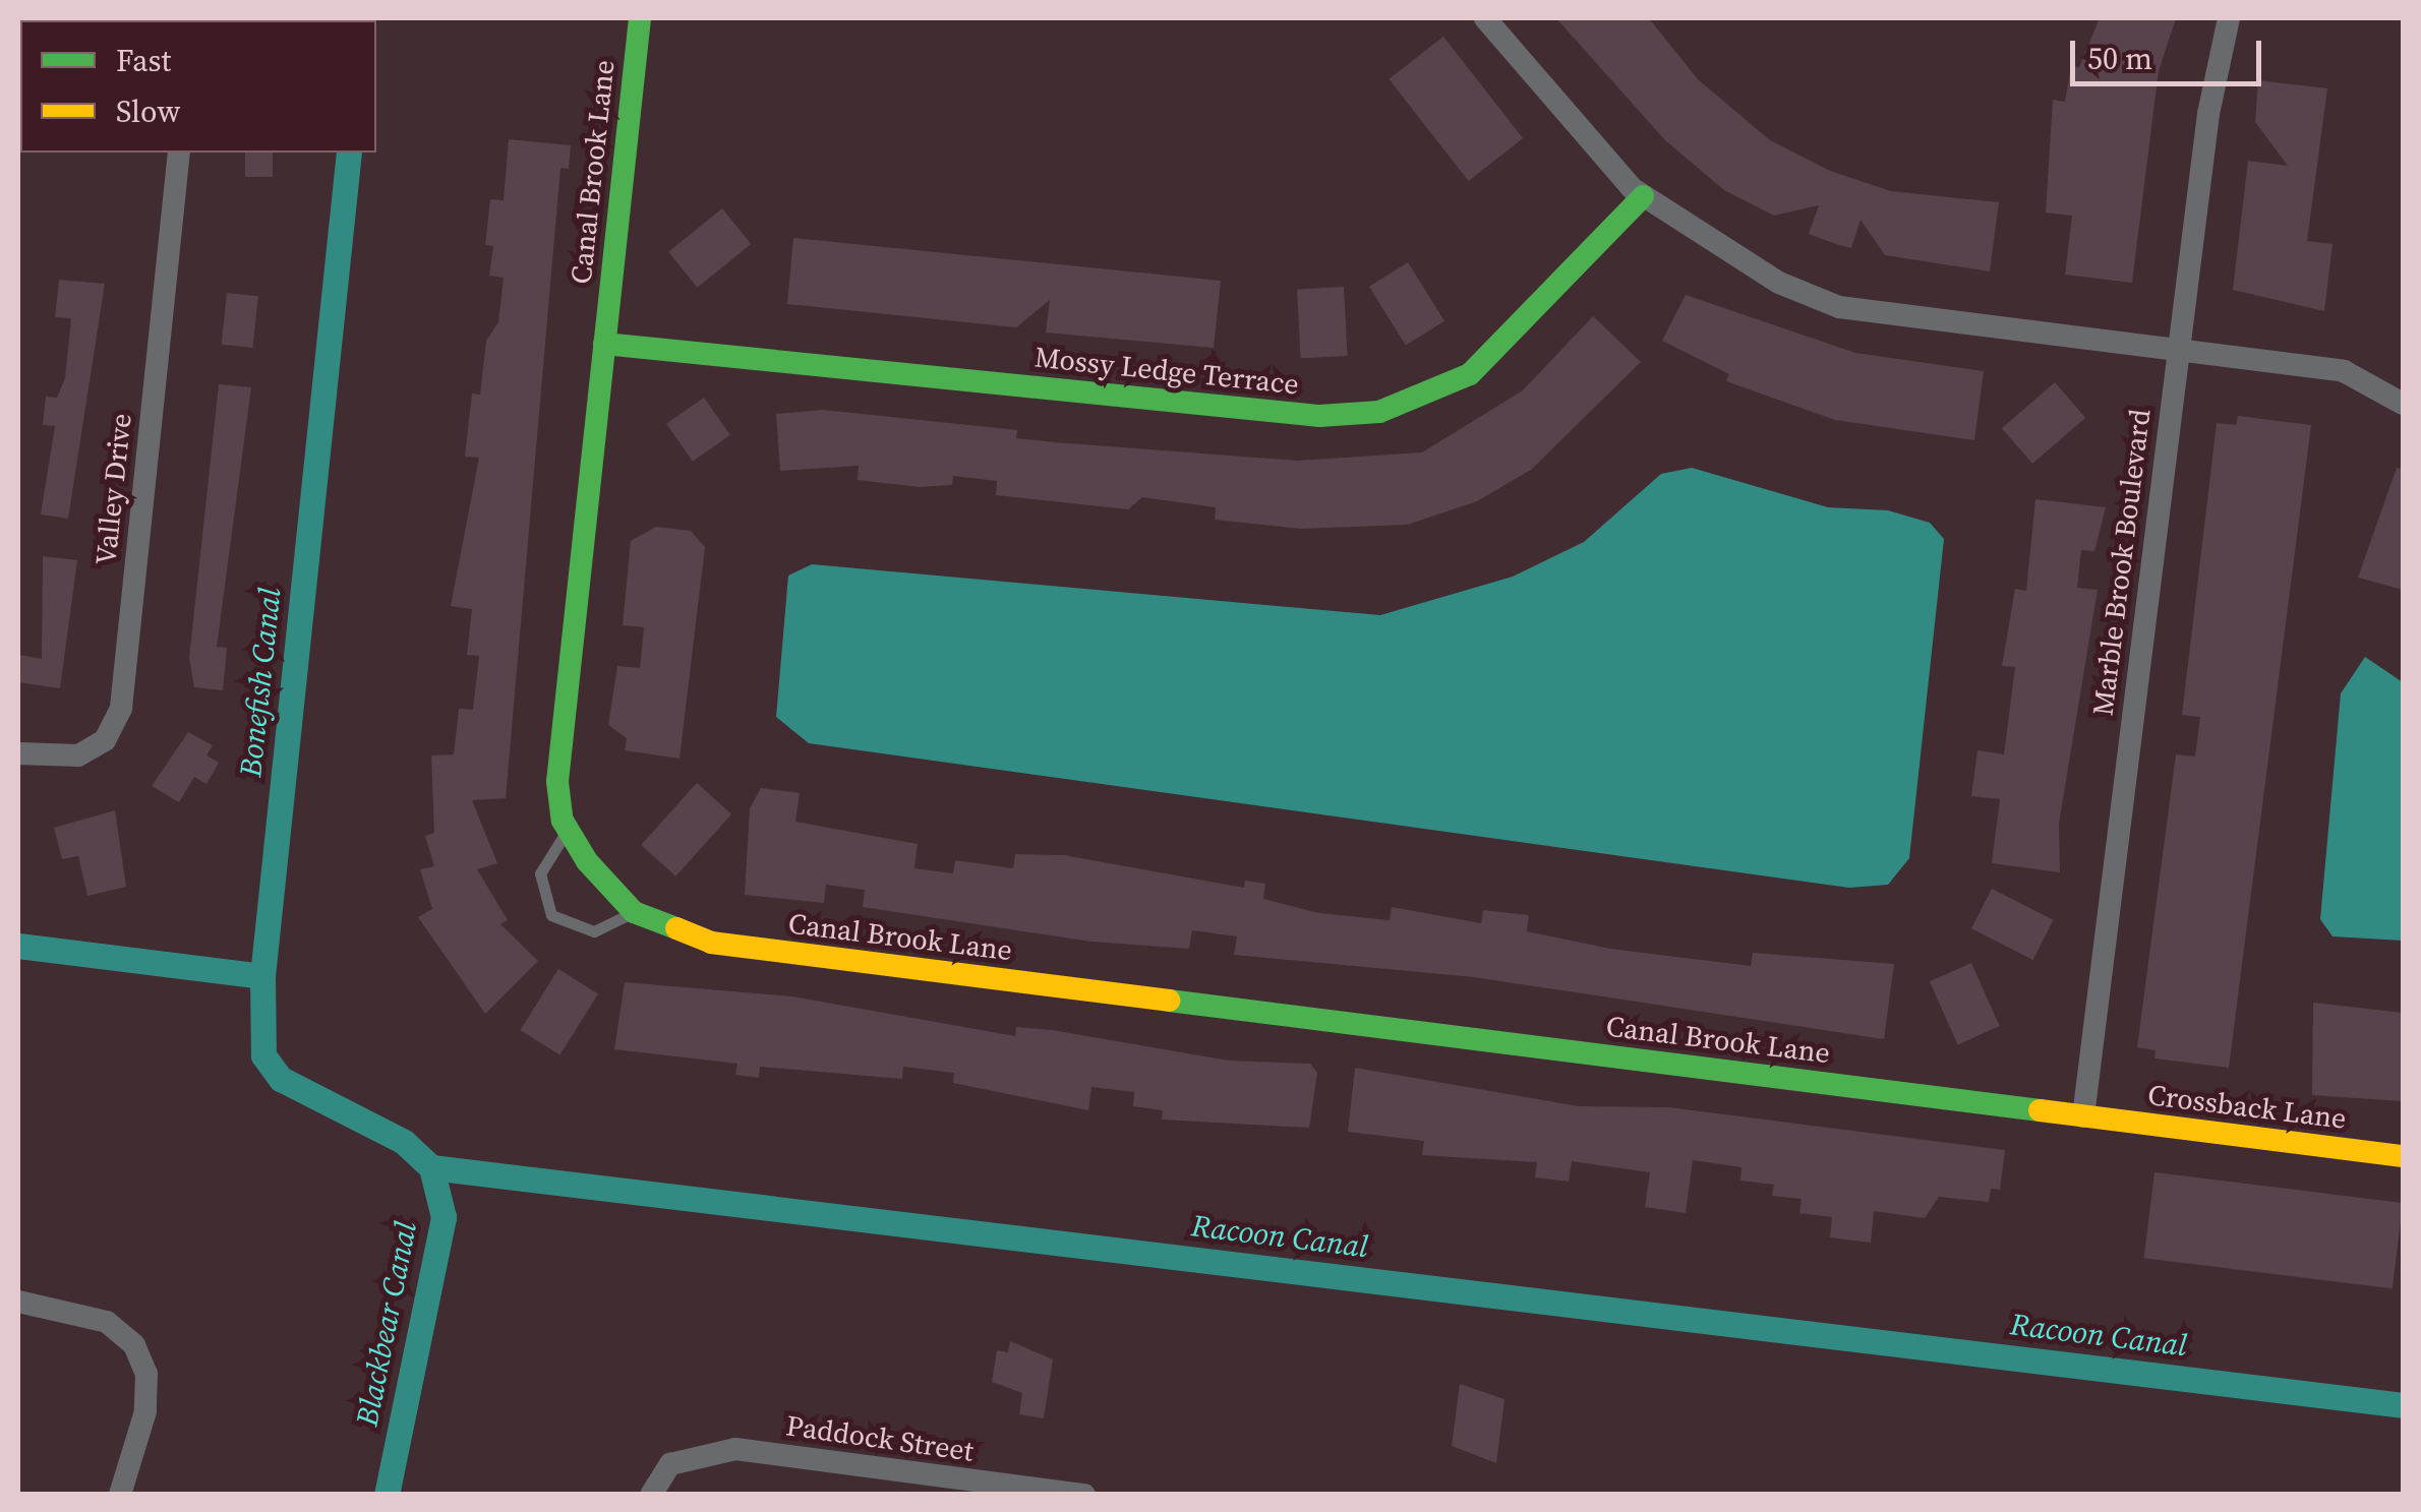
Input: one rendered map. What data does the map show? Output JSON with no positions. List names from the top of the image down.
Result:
{
  "streets": {
    "street": [
      "Canal Brook Lane",
      "Mossy Ledge Terrace",
      "Valley Drive",
      "Marble Brook Boulevard",
      "Crossback Lane",
      "Paddock Street"
    ]
  },
  "crossings": [
    ["Canal Brook Lane", "Mossy Ledge Terrace"],
    ["Canal Brook Lane", "Marble Brook Boulevard"],
    ["Canal Brook Lane", "Crossback Lane"],
    ["Marble Brook Boulevard", "Crossback Lane"]
  ],
  "water": ["Bonefish Canal", "Racoon Canal", "Blackbear Canal"],
  "legend": ["Fast", "Slow"],
  "scale_bar": "50 m"
}
